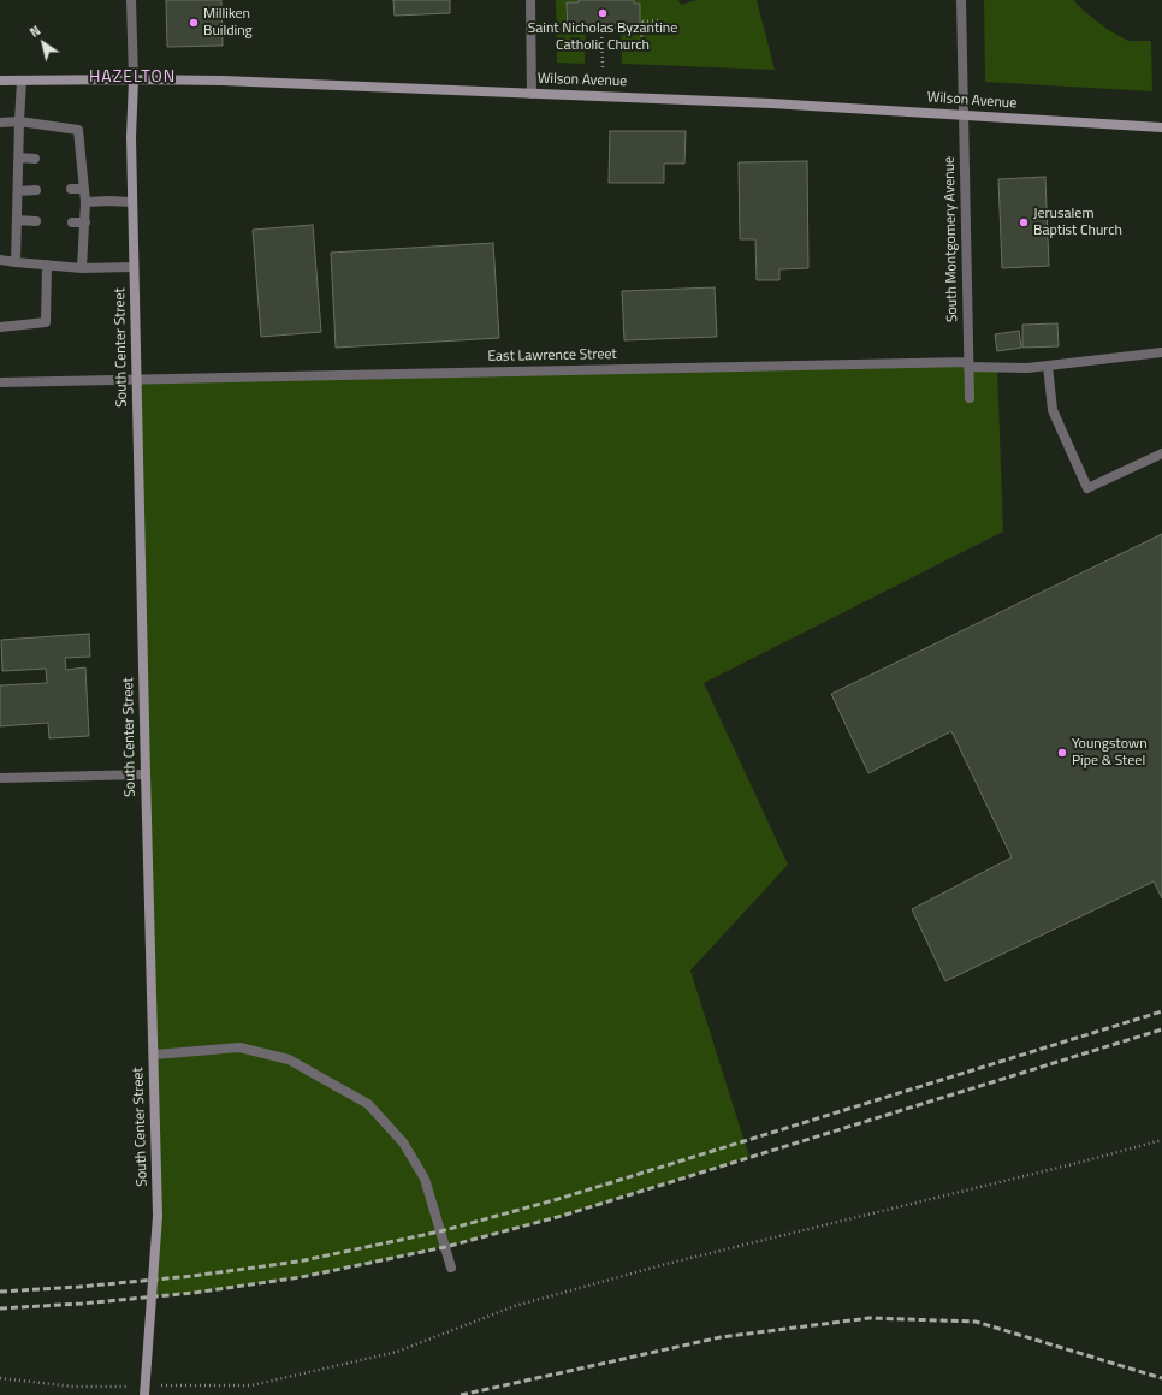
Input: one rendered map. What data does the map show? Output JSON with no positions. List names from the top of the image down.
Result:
{
  "streets": {
    "main road": ["Wilson Avenue", "South Center Street"],
    "street": ["South Montgomery Avenue", "East Lawrence Street"]
  },
  "crossings": [
    ["Wilson Avenue", "South Montgomery Avenue"],
    ["Wilson Avenue", "South Center Street"],
    ["South Montgomery Avenue", "East Lawrence Street"],
    ["South Center Street", "East Lawrence Street"]
  ],
  "districts": ["HAZELTON"],
  "places": [
    "Saint Nicholas Byzantine Catholic Church",
    "Milliken Building",
    "Jerusalem Baptist Church",
    "Youngstown Pipe & Steel"
  ],
  "north": "top left"
}
